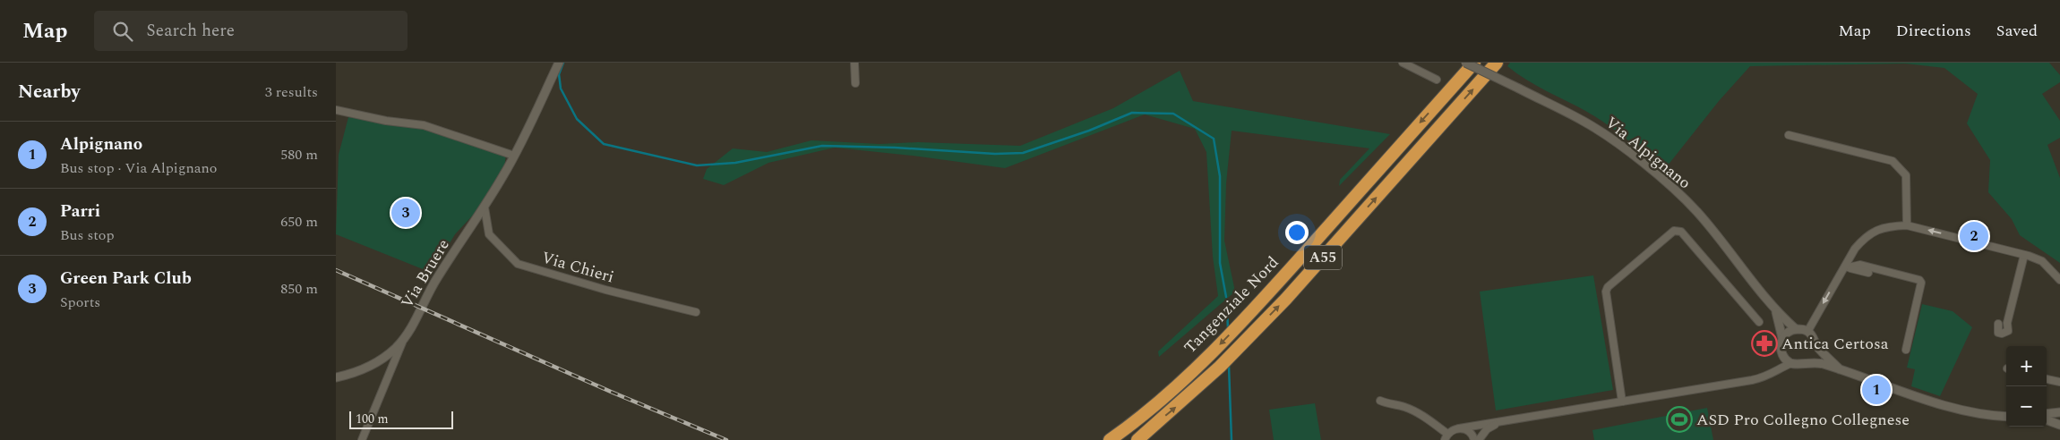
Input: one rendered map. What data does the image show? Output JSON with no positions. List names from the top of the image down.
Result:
{
  "streets": {
    "highway": ["A55", "Tangenziale Nord"],
    "street": ["Via Alpignano", "Via Chieri", "Via Bruere"]
  },
  "crossings": [
    ["Via Chieri", "Via Bruere"]
  ],
  "places": {
    "pharmacy": ["Antica Certosa"],
    "sports": ["ASD Pro Collegno Collegnese"]
  },
  "scale_bar": "100 m",
  "page": {
    "header": "Map",
    "search": "Search here",
    "nav": ["Map", "Directions", "Saved"],
    "heading": ["Nearby", "3 results"],
    "list": [
      {
        "mark": "1",
        "name": "Alpignano",
        "note": "Bus stop · Via Alpignano",
        "value": "580 m"
      },
      {
        "mark": "2",
        "name": "Parri",
        "note": "Bus stop",
        "value": "650 m"
      },
      {
        "mark": "3",
        "name": "Green Park Club",
        "note": "Sports",
        "value": "850 m"
      }
    ],
    "pins": ["3", "2", "1"],
    "map_buttons": ["+", "−"],
    "scale": "100 m"
  }
}
